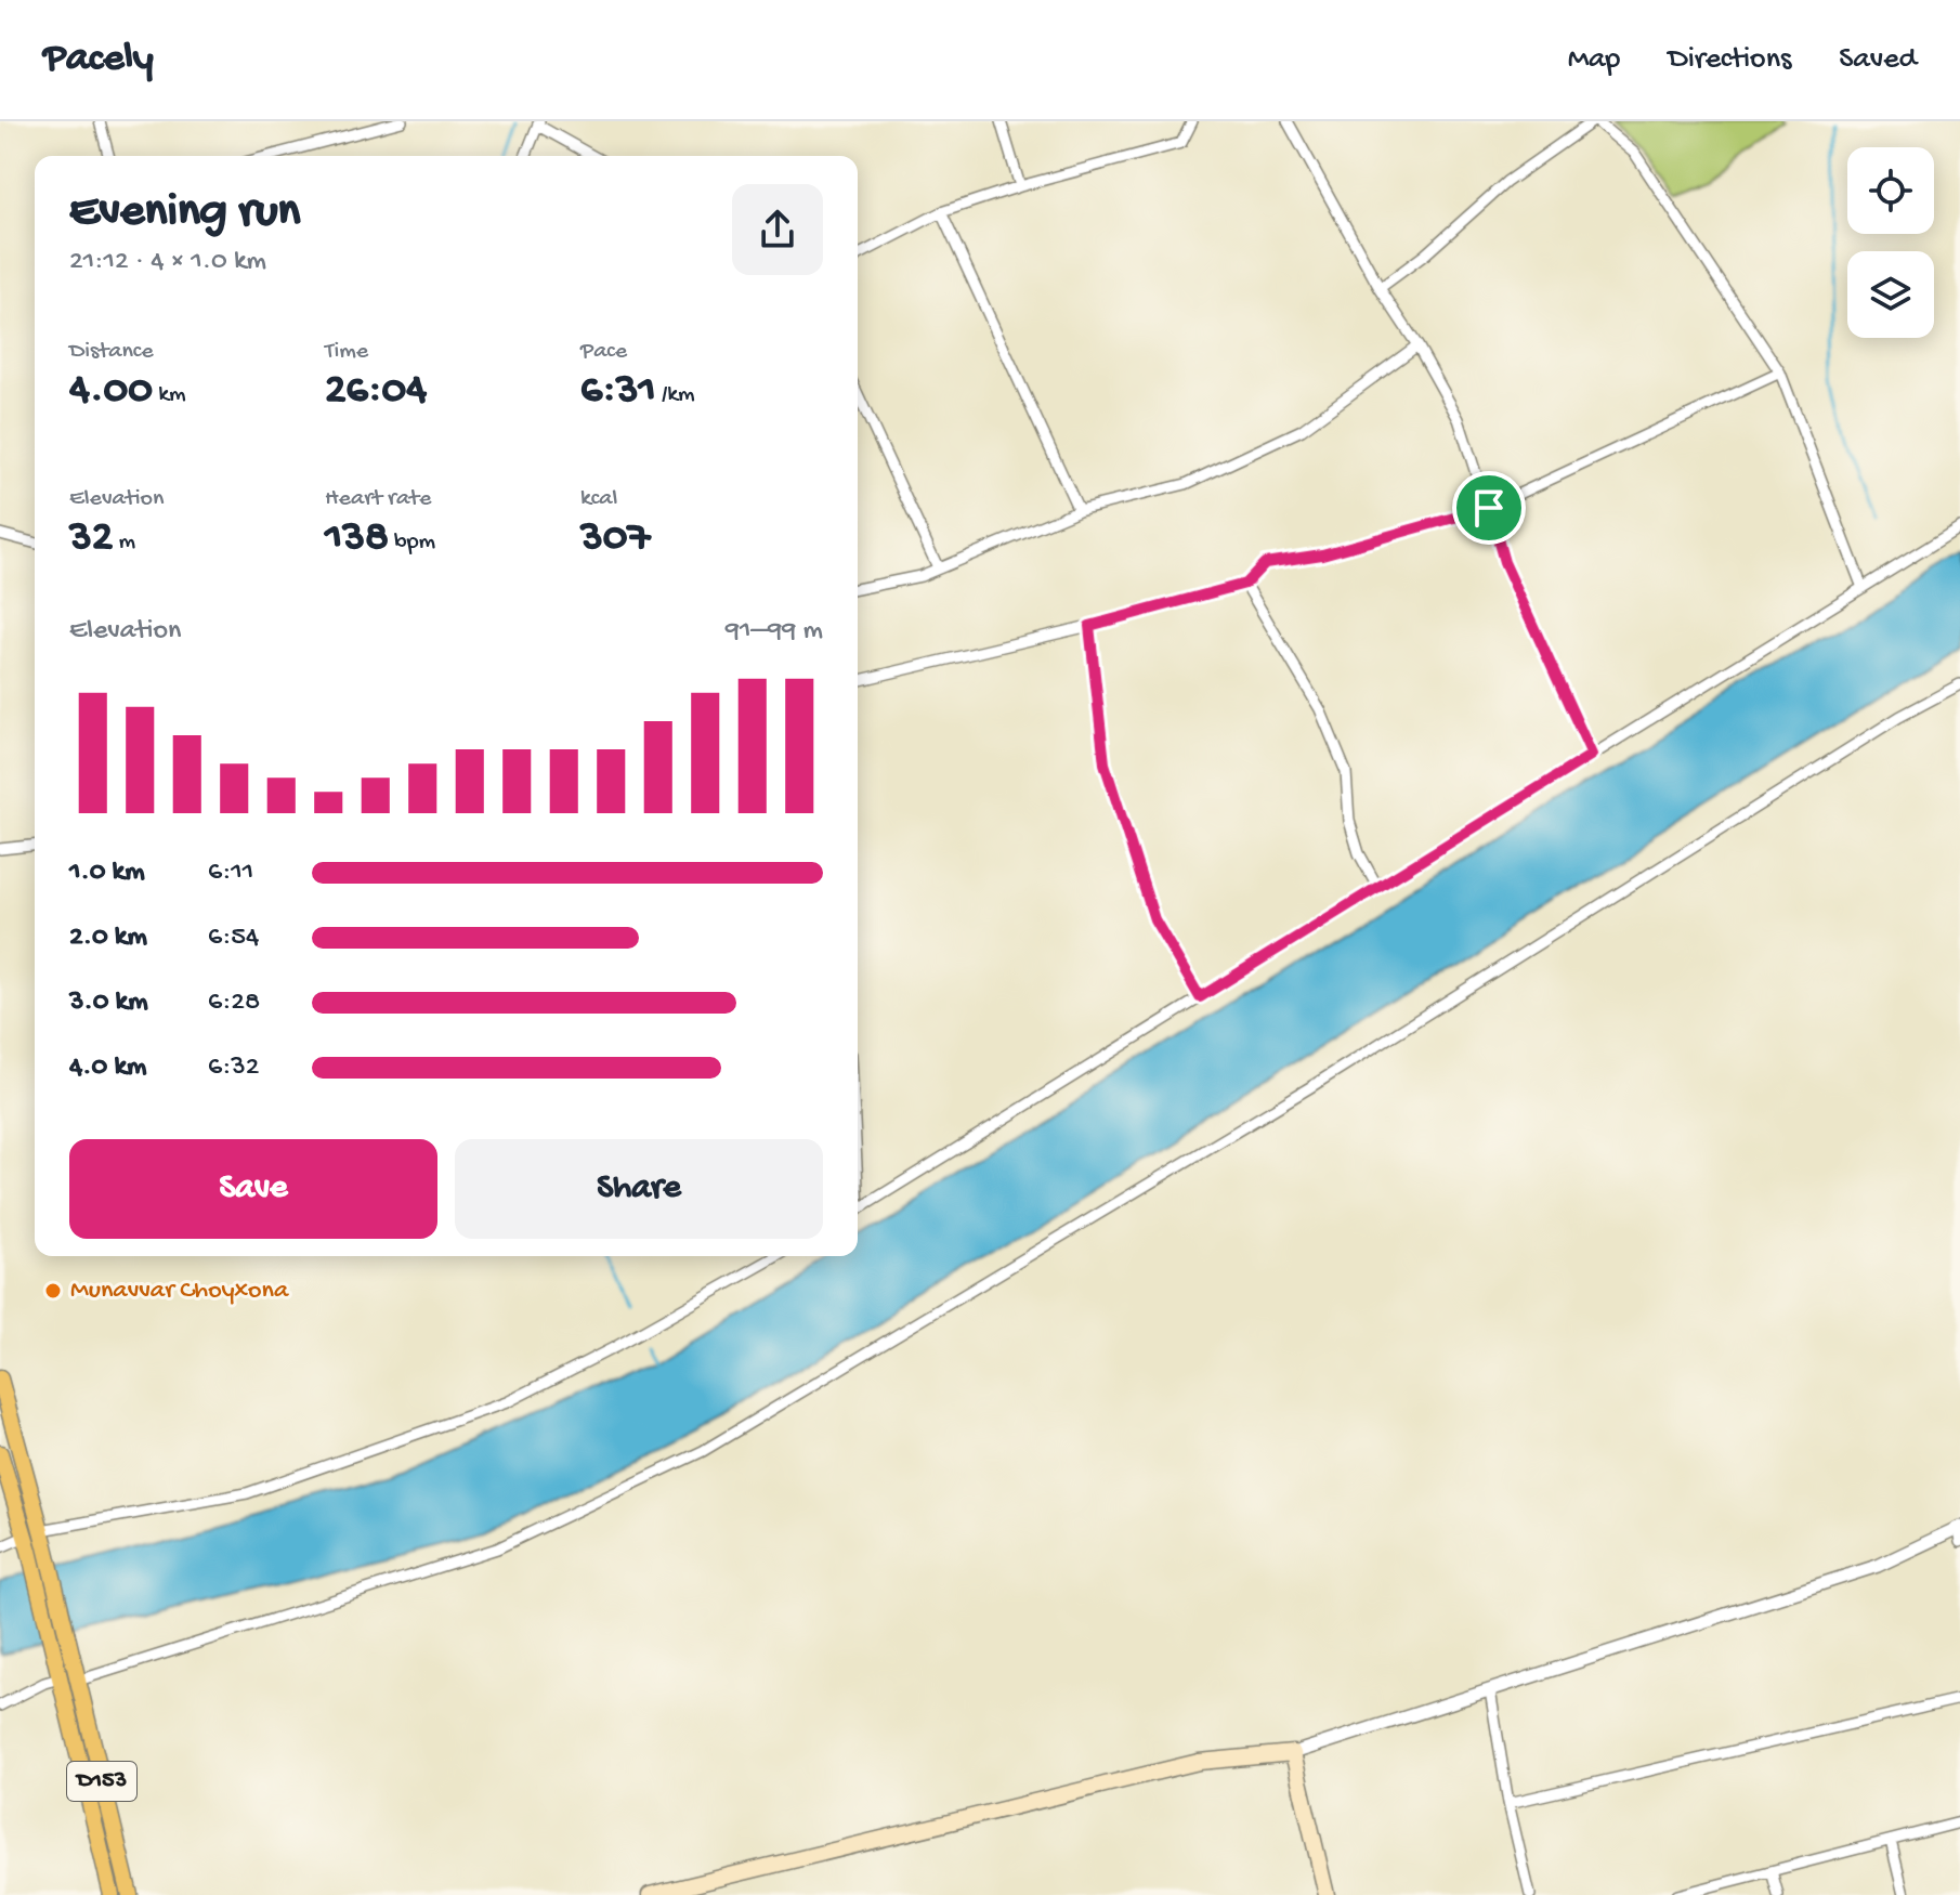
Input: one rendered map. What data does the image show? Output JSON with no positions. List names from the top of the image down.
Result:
{
  "streets": {
    "main road": ["D153"]
  },
  "places": ["Munavvar Choyxona"],
  "page": {
    "header": "Pacely",
    "nav": ["Map", "Directions", "Saved"],
    "heading": ["Evening run", "21:12 · 4 × 1.0 km"],
    "stats": [
      ["Distance", "4.00 km"],
      ["Time", "26:04"],
      ["Pace", "6:31 /km"],
      ["Elevation", "32 m"],
      ["Heart rate", "138 bpm"],
      ["kcal", "307"]
    ],
    "chart": ["Elevation", "91–99 m"],
    "list": [
      {
        "name": "1.0 km",
        "note": "6:11"
      },
      {
        "name": "2.0 km",
        "note": "6:54"
      },
      {
        "name": "3.0 km",
        "note": "6:28"
      },
      {
        "name": "4.0 km",
        "note": "6:32"
      }
    ],
    "buttons": ["Save", "Share"]
  }
}
